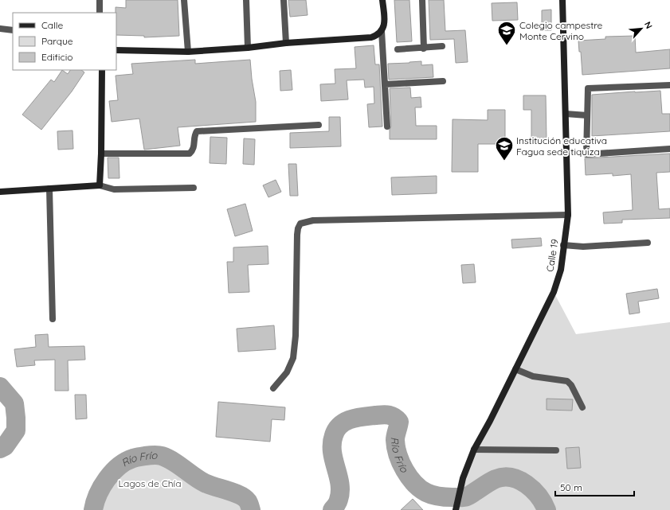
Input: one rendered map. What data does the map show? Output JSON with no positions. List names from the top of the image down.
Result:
{
  "streets": {
    "street": ["Calle 19"]
  },
  "water": ["Río Frío"],
  "parks": ["Lagos de Chía"],
  "places": {
    "school or university": ["Colegio campestre Monte Cervino", "Institución educativa Fagua sede tiquiza"]
  },
  "legend": ["Calle", "Parque", "Edificio"],
  "scale_bar": "50 m",
  "north": "top right"
}
